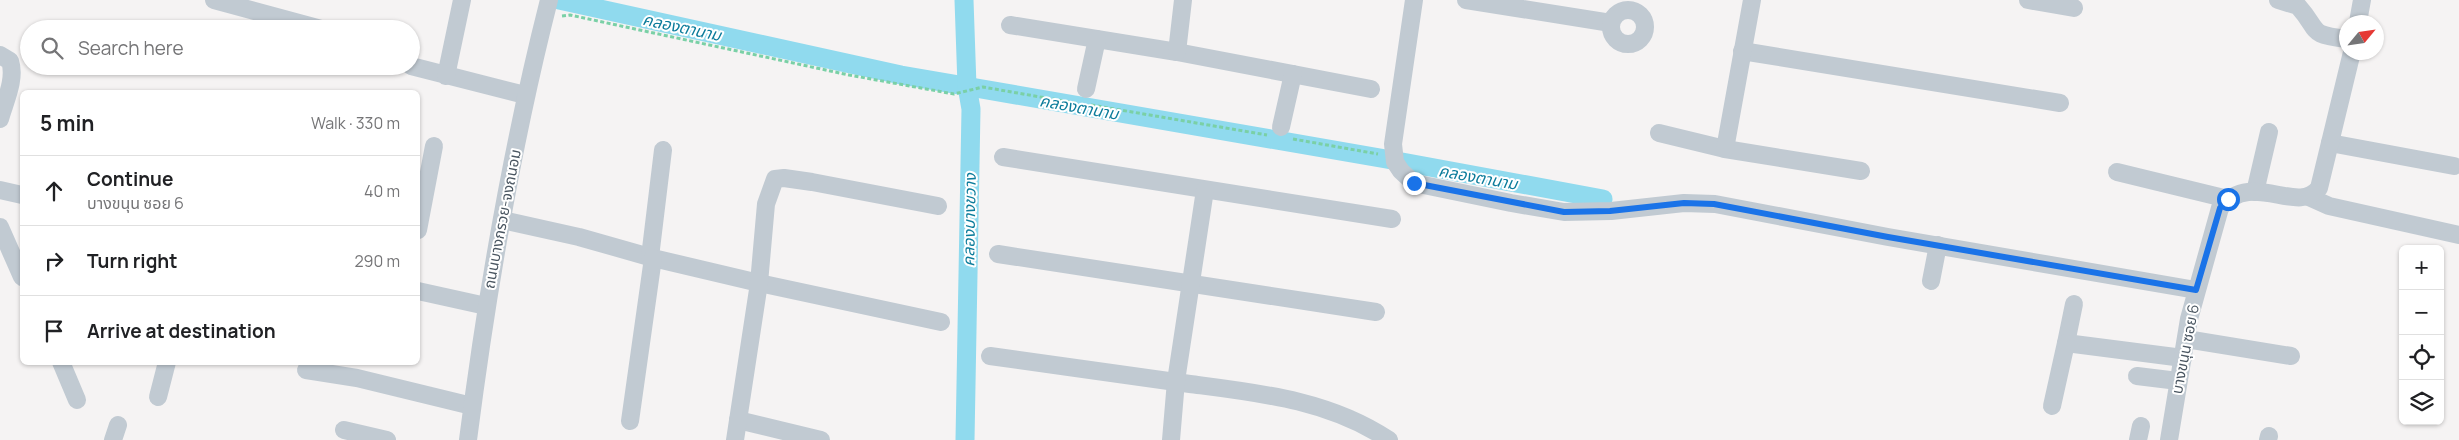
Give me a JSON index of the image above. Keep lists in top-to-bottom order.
{
  "streets": {
    "street": ["ถนนบางกรวย-จงถนอม", "บางขนุน ซอย 6"]
  },
  "water": ["คลองตานาม", "คลองบางขวาง"],
  "north": "top right",
  "page": {
    "search": "Search here",
    "heading": ["5 min", "Walk · 330 m"],
    "list": [
      ["Continue", "บางขนุน ซอย 6", "40 m"],
      ["Turn right", "290 m"],
      "Arrive at destination"
    ],
    "map_buttons": ["+", "−"]
  }
}
